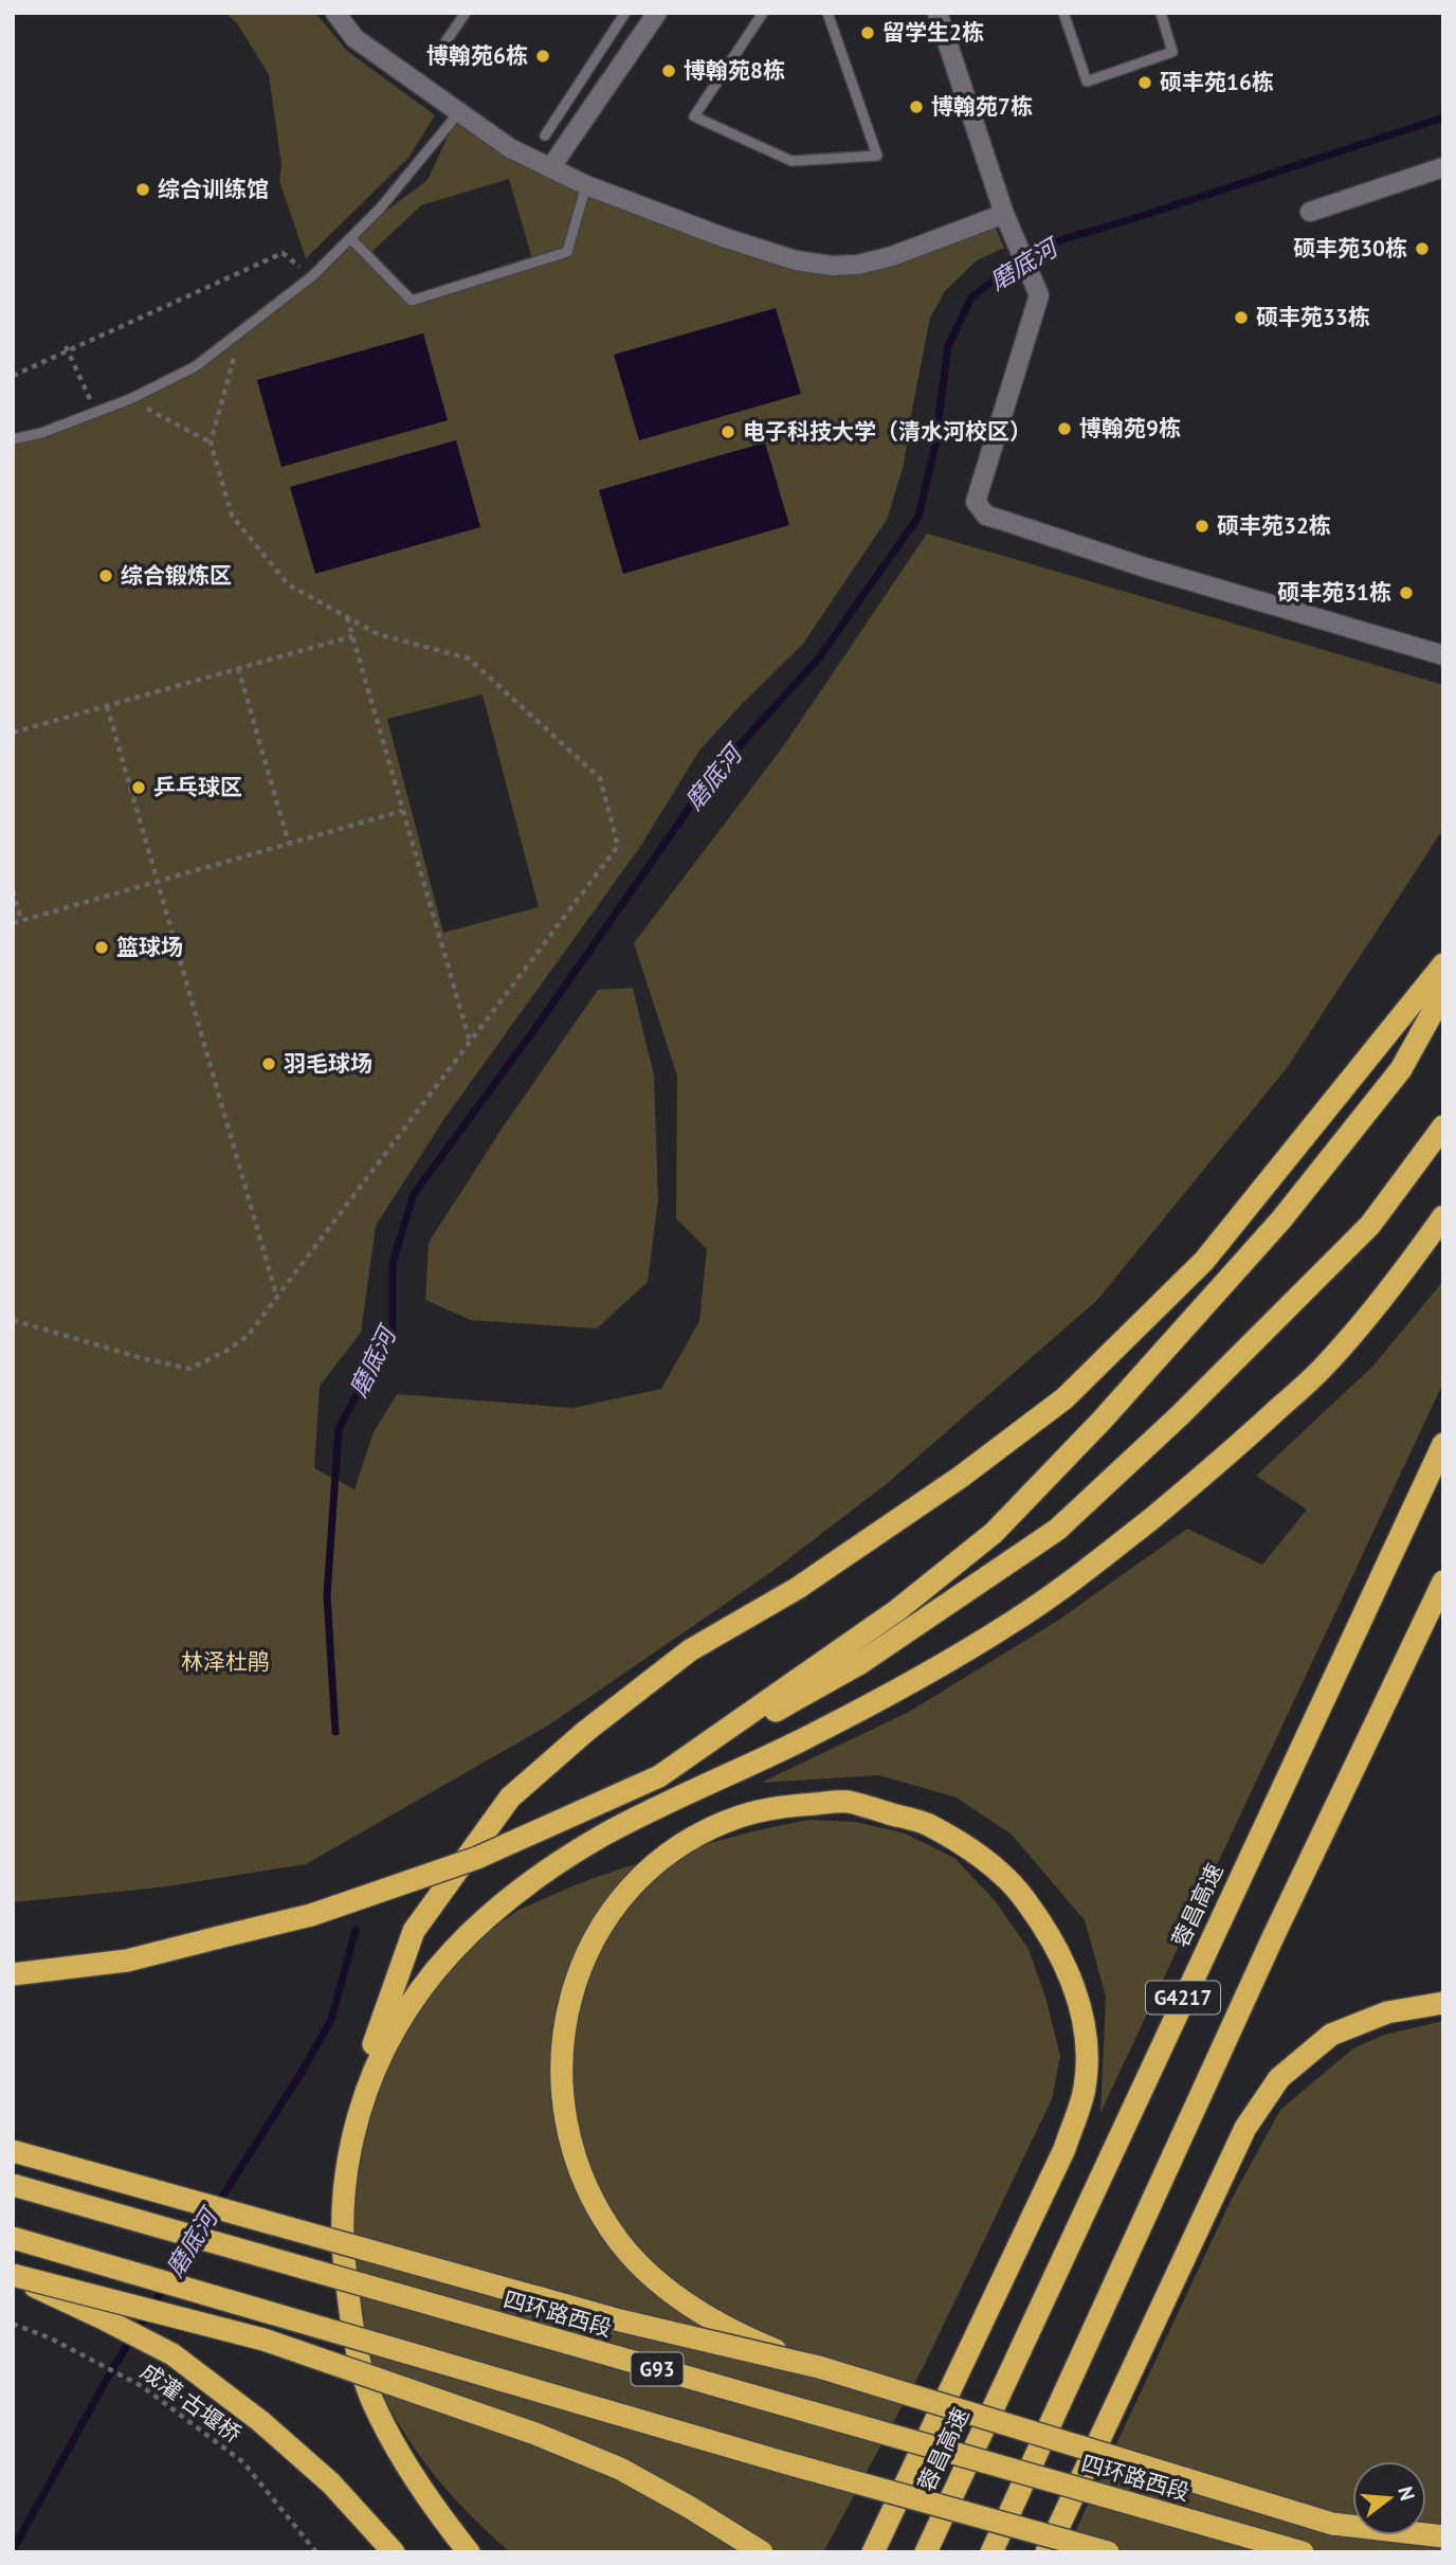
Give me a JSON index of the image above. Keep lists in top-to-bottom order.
{
  "streets": {
    "highway": [
      "蓉昌高速",
      "G4217",
      "四环路西段",
      "G93"
    ],
    "path": ["成灌·古堰桥"]
  },
  "water": ["磨底河"],
  "parks": ["林泽杜鹃"],
  "places": [
    "留学生2栋",
    "博翰苑6栋",
    "博翰苑8栋",
    "硕丰苑16栋",
    "博翰苑7栋",
    "综合训练馆",
    "硕丰苑30栋",
    "硕丰苑33栋",
    "博翰苑9栋",
    "电子科技大学（清水河校区）",
    "硕丰苑32栋",
    "综合锻炼区",
    "硕丰苑31栋",
    "乒乓球区",
    "篮球场",
    "羽毛球场"
  ],
  "north": "right"
}
